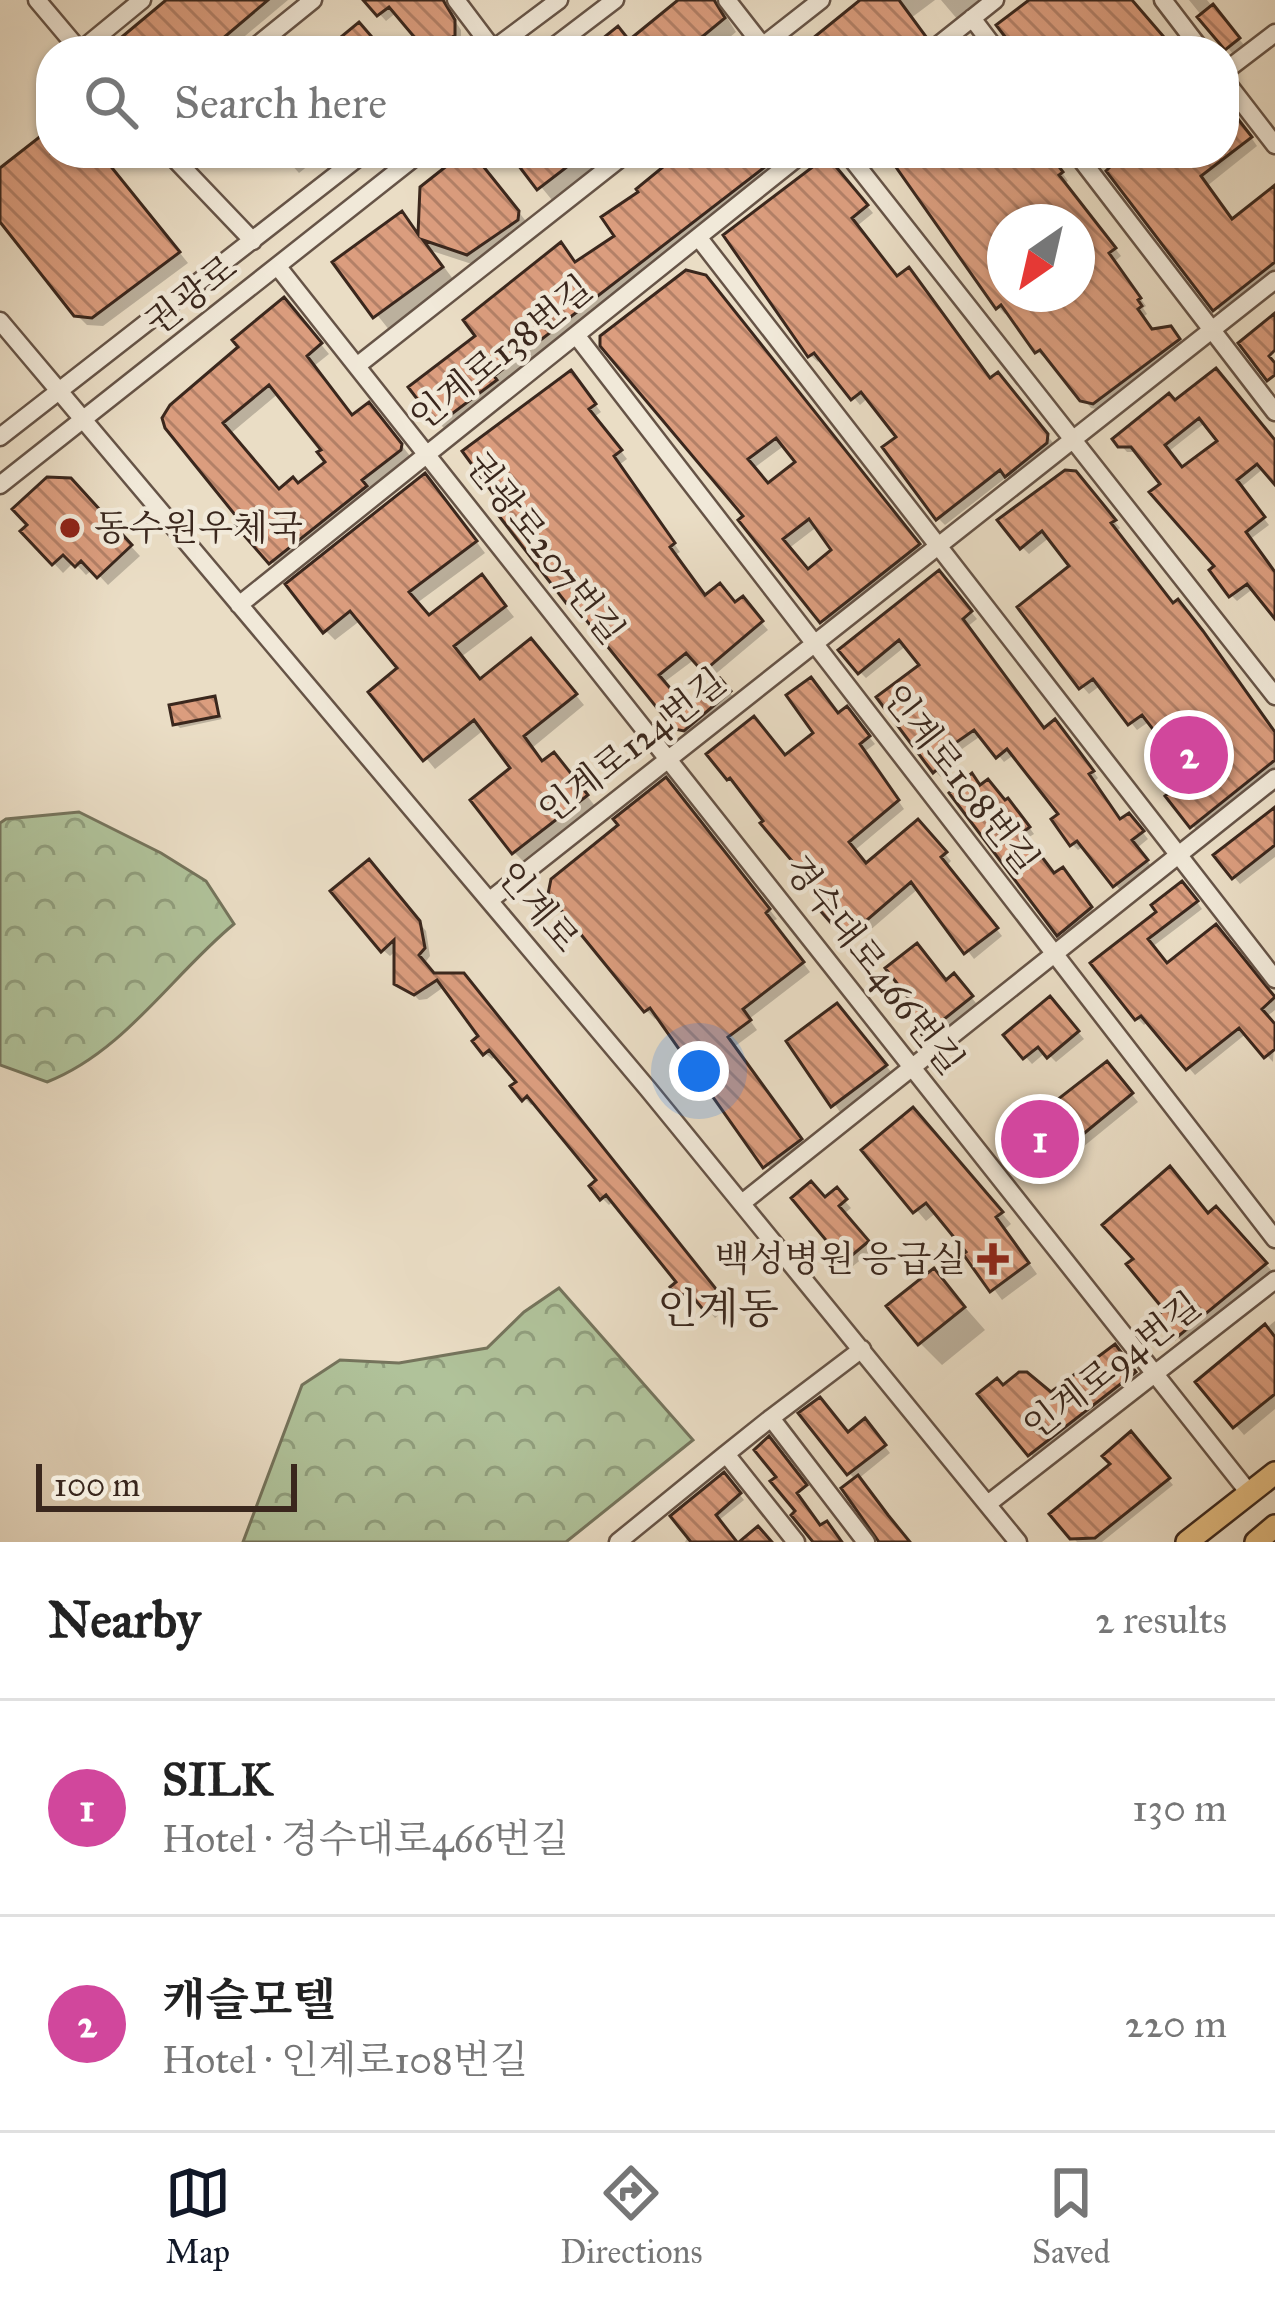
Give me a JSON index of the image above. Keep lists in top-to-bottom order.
{
  "streets": {
    "street": [
      "권광로",
      "인계로138번길",
      "권광로207번길",
      "인계로124번길",
      "인계로108번길",
      "인계로",
      "경수대로466번길",
      "인계로94번길"
    ]
  },
  "crossings": [
    ["권광로", "권광로207번길"],
    ["권광로", "인계로"],
    ["인계로138번길", "권광로207번길"],
    ["인계로138번길", "인계로"],
    ["권광로207번길", "인계로124번길"],
    ["권광로207번길", "경수대로466번길"],
    ["인계로124번길", "인계로108번길"],
    ["인계로124번길", "인계로"],
    ["인계로124번길", "경수대로466번길"],
    ["인계로", "인계로94번길"],
    ["경수대로466번길", "인계로94번길"]
  ],
  "districts": ["인계동"],
  "places": {
    "other": ["동수원우체국"],
    "health": ["백성병원 응급실"]
  },
  "scale_bar": "100 m",
  "north": "bottom left",
  "page": {
    "search": "Search here",
    "pins": ["2", "1"],
    "scale": "100 m",
    "heading": ["Nearby", "2 results"],
    "list": [
      {
        "mark": "1",
        "name": "SILK",
        "note": "Hotel · 경수대로466번길",
        "value": "130 m"
      },
      {
        "mark": "2",
        "name": "캐슬모텔",
        "note": "Hotel · 인계로108번길",
        "value": "220 m"
      }
    ],
    "nav": ["Map", "Directions", "Saved"]
  }
}
